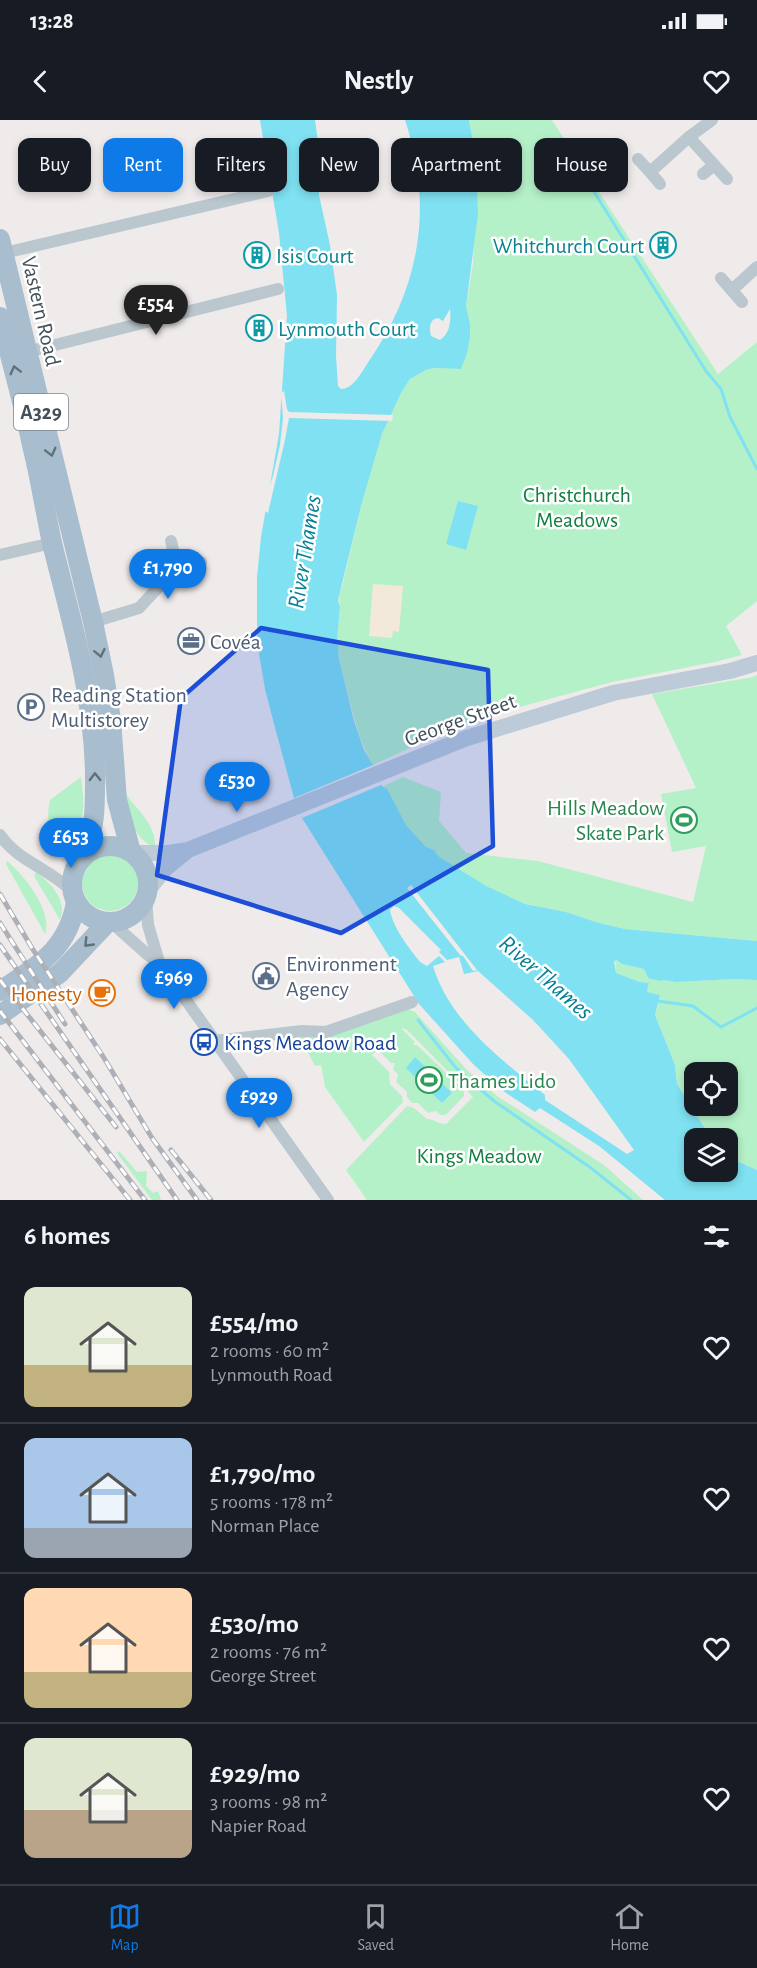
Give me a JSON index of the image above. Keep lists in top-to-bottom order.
{
  "streets": {
    "main road": ["Vastern Road", "A329", "George Street"]
  },
  "crossings": [
    ["Vastern Road", "George Street"]
  ],
  "water": ["River Thames"],
  "parks": ["Christchurch Meadows", "Kings Meadow"],
  "places": {
    "building": ["Whitchurch Court", "Isis Court", "Lynmouth Court"],
    "office": ["Covéa"],
    "parking": ["Reading Station Multistorey"],
    "sports": ["Hills Meadow Skate Park", "Thames Lido"],
    "public building": ["Environment Agency"],
    "cafe": ["Honesty"],
    "bus stop": ["Kings Meadow Road"]
  },
  "page": {
    "status": "13:28",
    "header": "Nestly",
    "chip": [
      "Buy",
      "Rent",
      "Filters",
      "New",
      "Apartment",
      "House"
    ],
    "price": [
      "£554",
      "£1,790",
      "£530",
      "£653",
      "£969",
      "£929"
    ],
    "heading": "6 homes",
    "list": [
      {
        "name": "£554/mo",
        "note": "2 rooms · 60 m² · Lynmouth Road"
      },
      {
        "name": "£1,790/mo",
        "note": "5 rooms · 178 m² · Norman Place"
      },
      {
        "name": "£530/mo",
        "note": "2 rooms · 76 m² · George Street"
      },
      {
        "name": "£929/mo",
        "note": "3 rooms · 98 m² · Napier Road"
      }
    ],
    "tabs": ["Map", "Saved", "Home"]
  }
}
